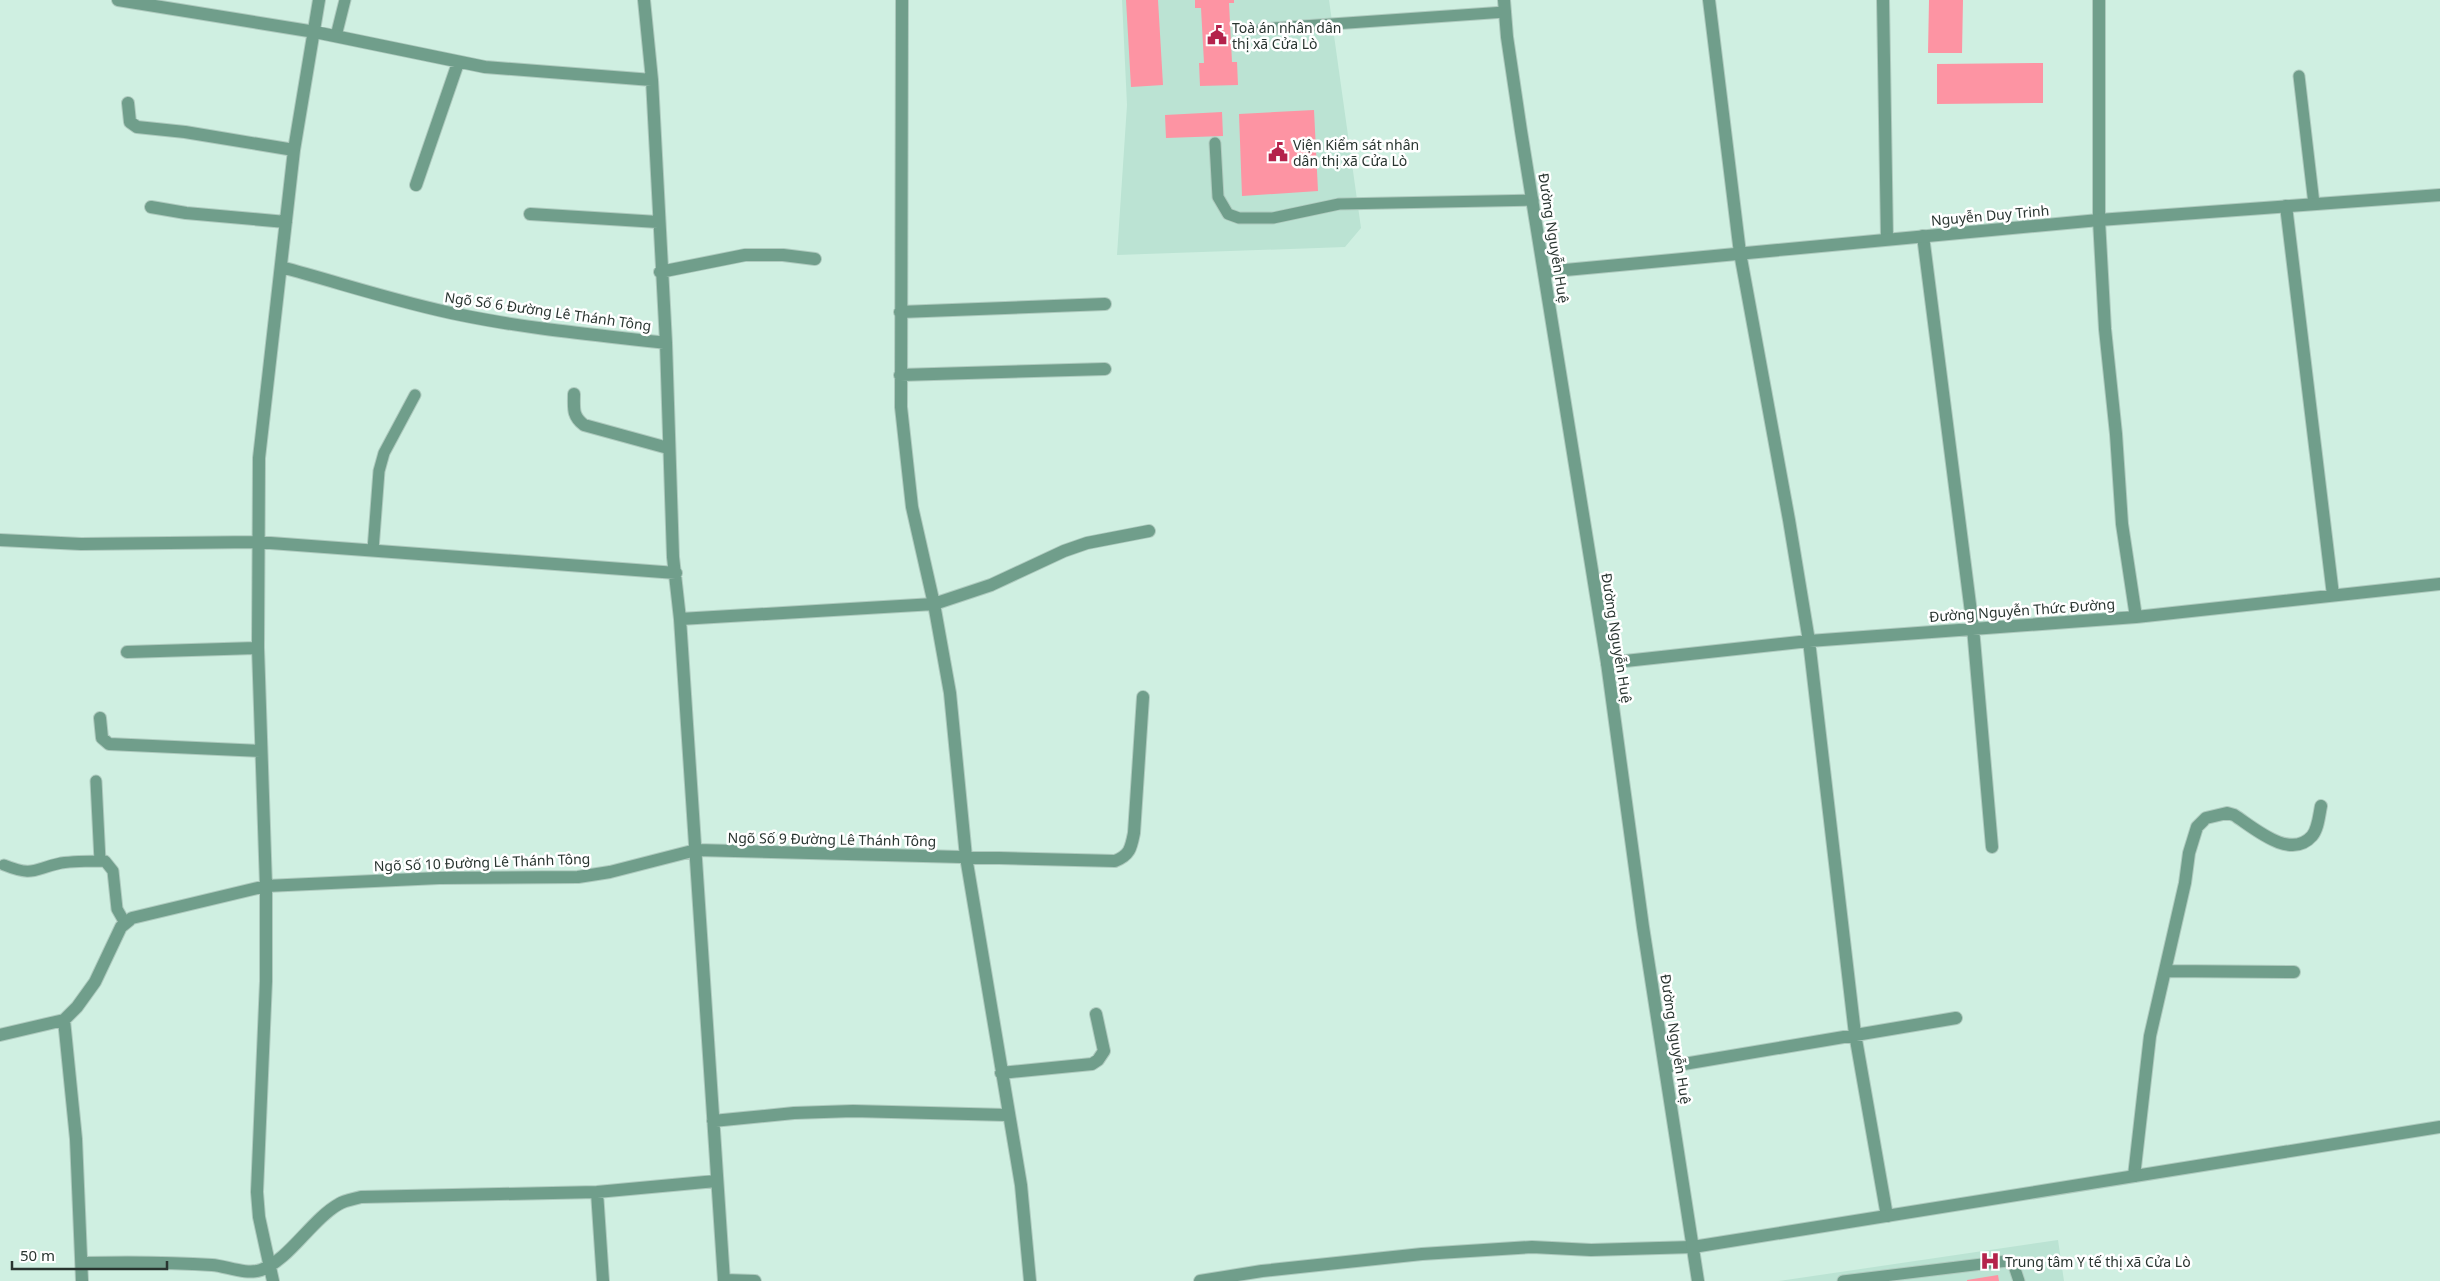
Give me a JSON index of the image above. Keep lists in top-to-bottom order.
{
  "streets": {
    "street": [
      "Nguyễn Duy Trinh",
      "Đường Nguyễn Huệ",
      "Ngõ Số 6 Đường Lê Thánh Tông",
      "Đường Nguyễn Thức Đường",
      "Ngõ Số 9 Đường Lê Thánh Tông",
      "Ngõ Số 10 Đường Lê Thánh Tông"
    ]
  },
  "crossings": [
    ["Nguyễn Duy Trinh", "Đường Nguyễn Huệ"],
    ["Đường Nguyễn Huệ", "Đường Nguyễn Thức Đường"],
    ["Ngõ Số 9 Đường Lê Thánh Tông", "Ngõ Số 10 Đường Lê Thánh Tông"]
  ],
  "places": {
    "public building": ["Toà án nhân dân thị xã Cửa Lò", "Viện Kiểm sát nhân dân thị xã Cửa Lò"],
    "hospital": ["Trung tâm Y tế thị xã Cửa Lò"]
  },
  "scale_bar": "50 m"
}
